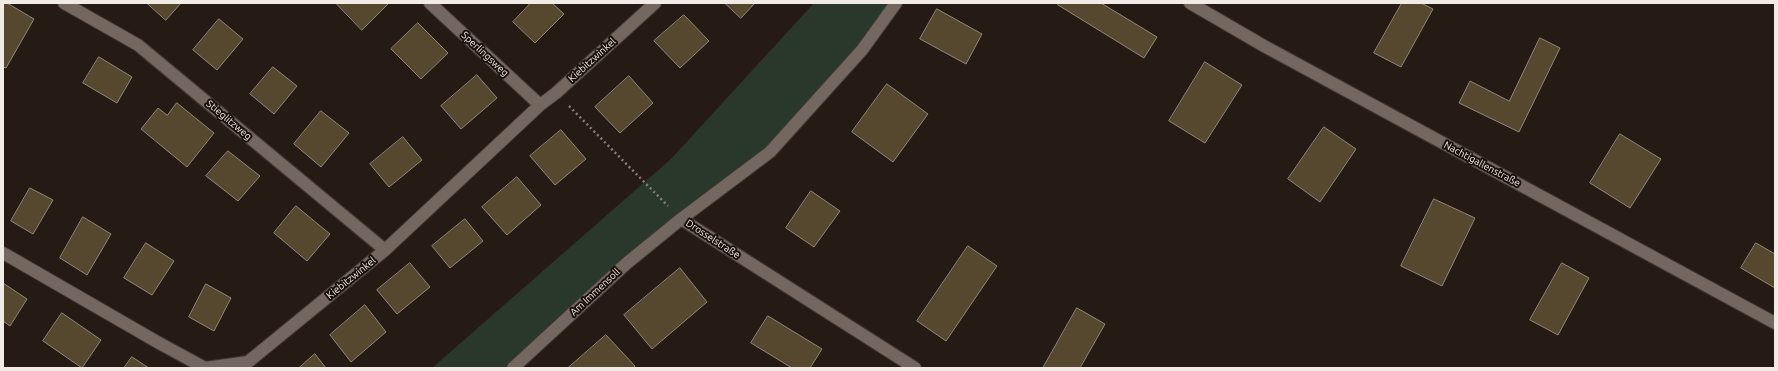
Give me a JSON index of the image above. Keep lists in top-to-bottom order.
{
  "streets": {
    "street": [
      "Sperlingsweg",
      "Kiebitzwinkel",
      "Stieglitzweg",
      "Nachtigallenstraße",
      "Drosselstraße",
      "Am Immensoll"
    ]
  },
  "crossings": [
    ["Sperlingsweg", "Kiebitzwinkel"],
    ["Kiebitzwinkel", "Stieglitzweg"],
    ["Drosselstraße", "Am Immensoll"]
  ]
}
